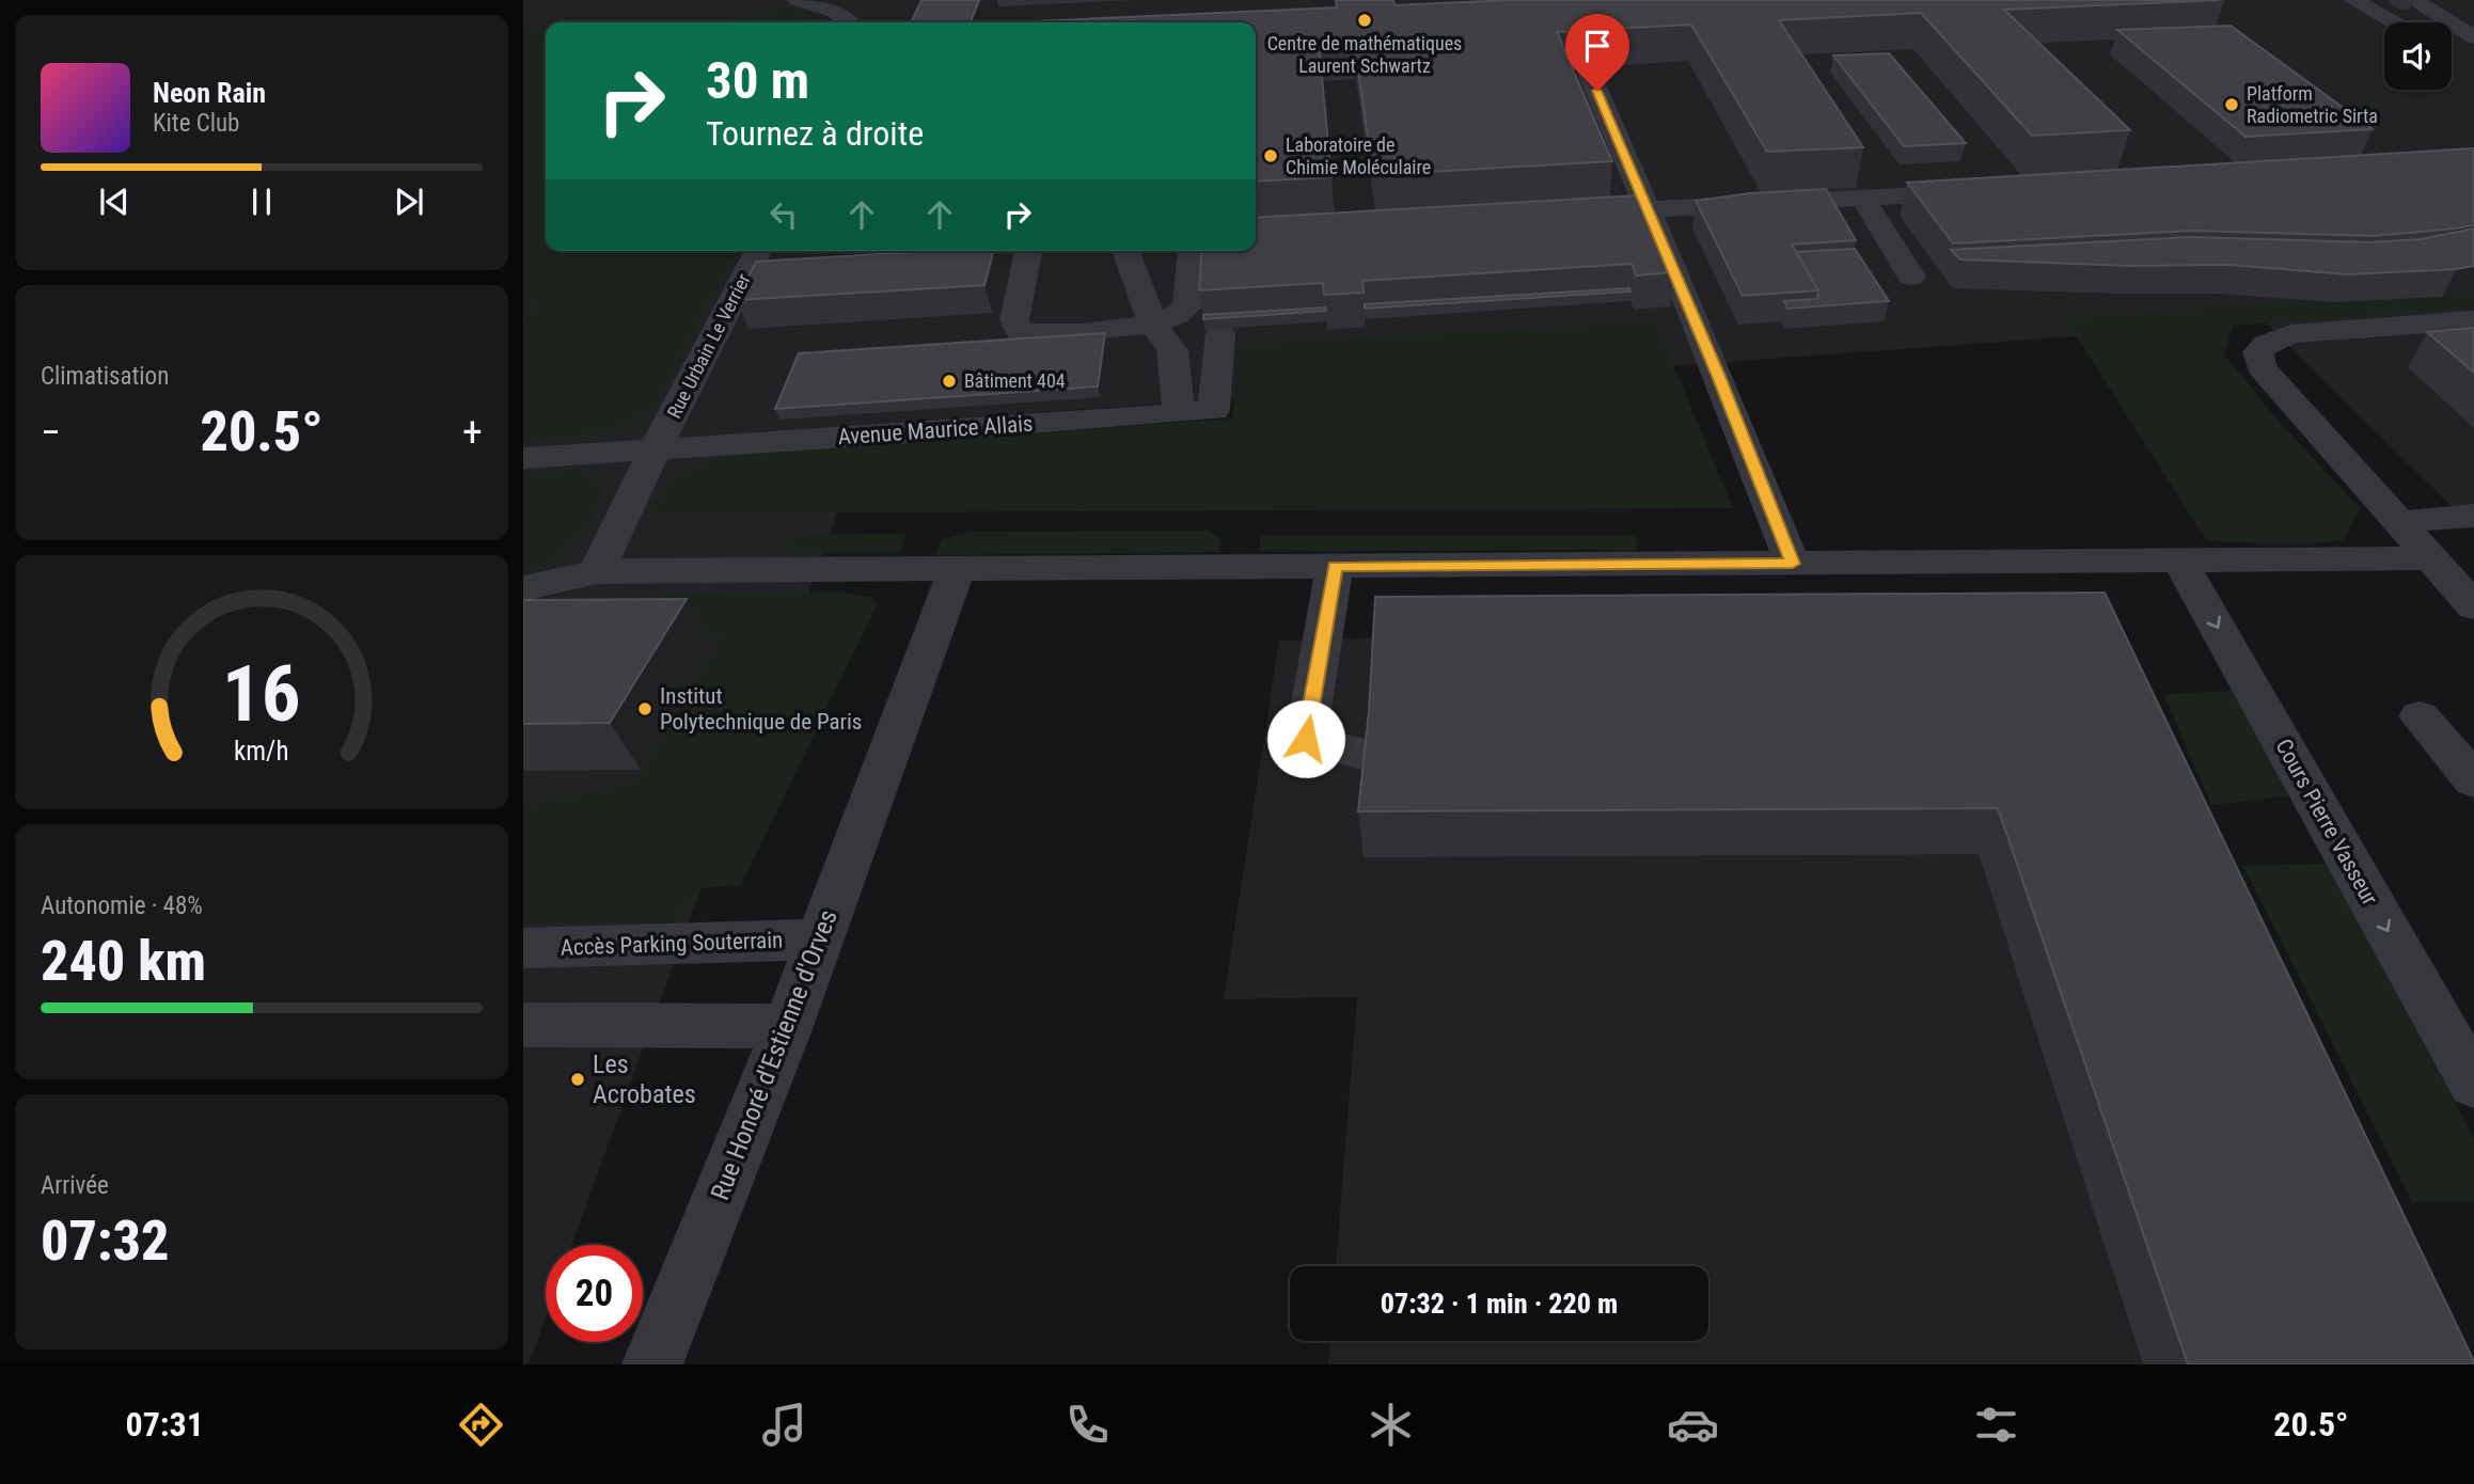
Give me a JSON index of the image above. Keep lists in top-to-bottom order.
{
  "streets": {
    "street": [
      "Rue Urbain Le Verrier",
      "Avenue Maurice Allais",
      "Cours Pierre Vasseur",
      "Accès Parking Souterrain",
      "Rue Honoré d'Estienne d'Orves"
    ]
  },
  "crossings": [
    ["Rue Urbain Le Verrier", "Avenue Maurice Allais"],
    ["Accès Parking Souterrain", "Rue Honoré d'Estienne d'Orves"]
  ],
  "places": [
    "Centre de mathématiques Laurent Schwartz",
    "Platform Radiometric Sirta",
    "Laboratoire de Chimie Moléculaire",
    "Bâtiment 404",
    "Institut Polytechnique de Paris",
    "Les Acrobates"
  ],
  "page": {
    "turn": ["30 m", "Tournez à droite"],
    "song": ["Neon Rain", "Kite Club"],
    "tile": [
      "Climatisation",
      ["Autonomie · 48%", "240 km"],
      ["Arrivée", "07:32"]
    ],
    "heat": ["−", "20.5°", "+"],
    "limit": "20",
    "trip": "07:32 · 1 min · 220 m",
    "tabs": ["07:31", "20.5°"],
    "gauge": ["16", "km/h"]
  }
}
